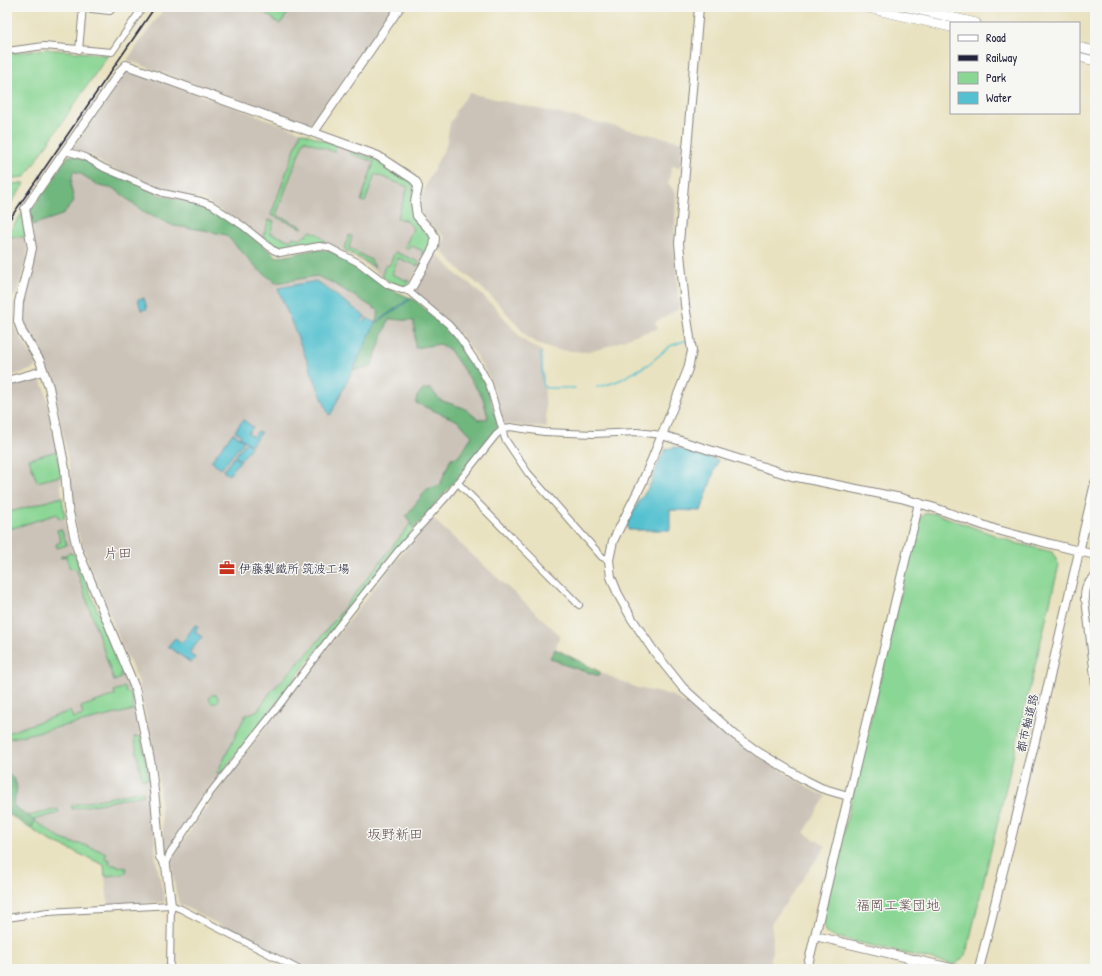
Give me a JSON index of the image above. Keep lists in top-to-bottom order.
{
  "streets": {
    "street": ["都市軸道路"]
  },
  "districts": ["片田", "坂野新田", "福岡工業団地"],
  "places": {
    "office": ["伊藤製鐵所 筑波工場"]
  },
  "legend": [
    "Road",
    "Railway",
    "Park",
    "Water"
  ]
}
